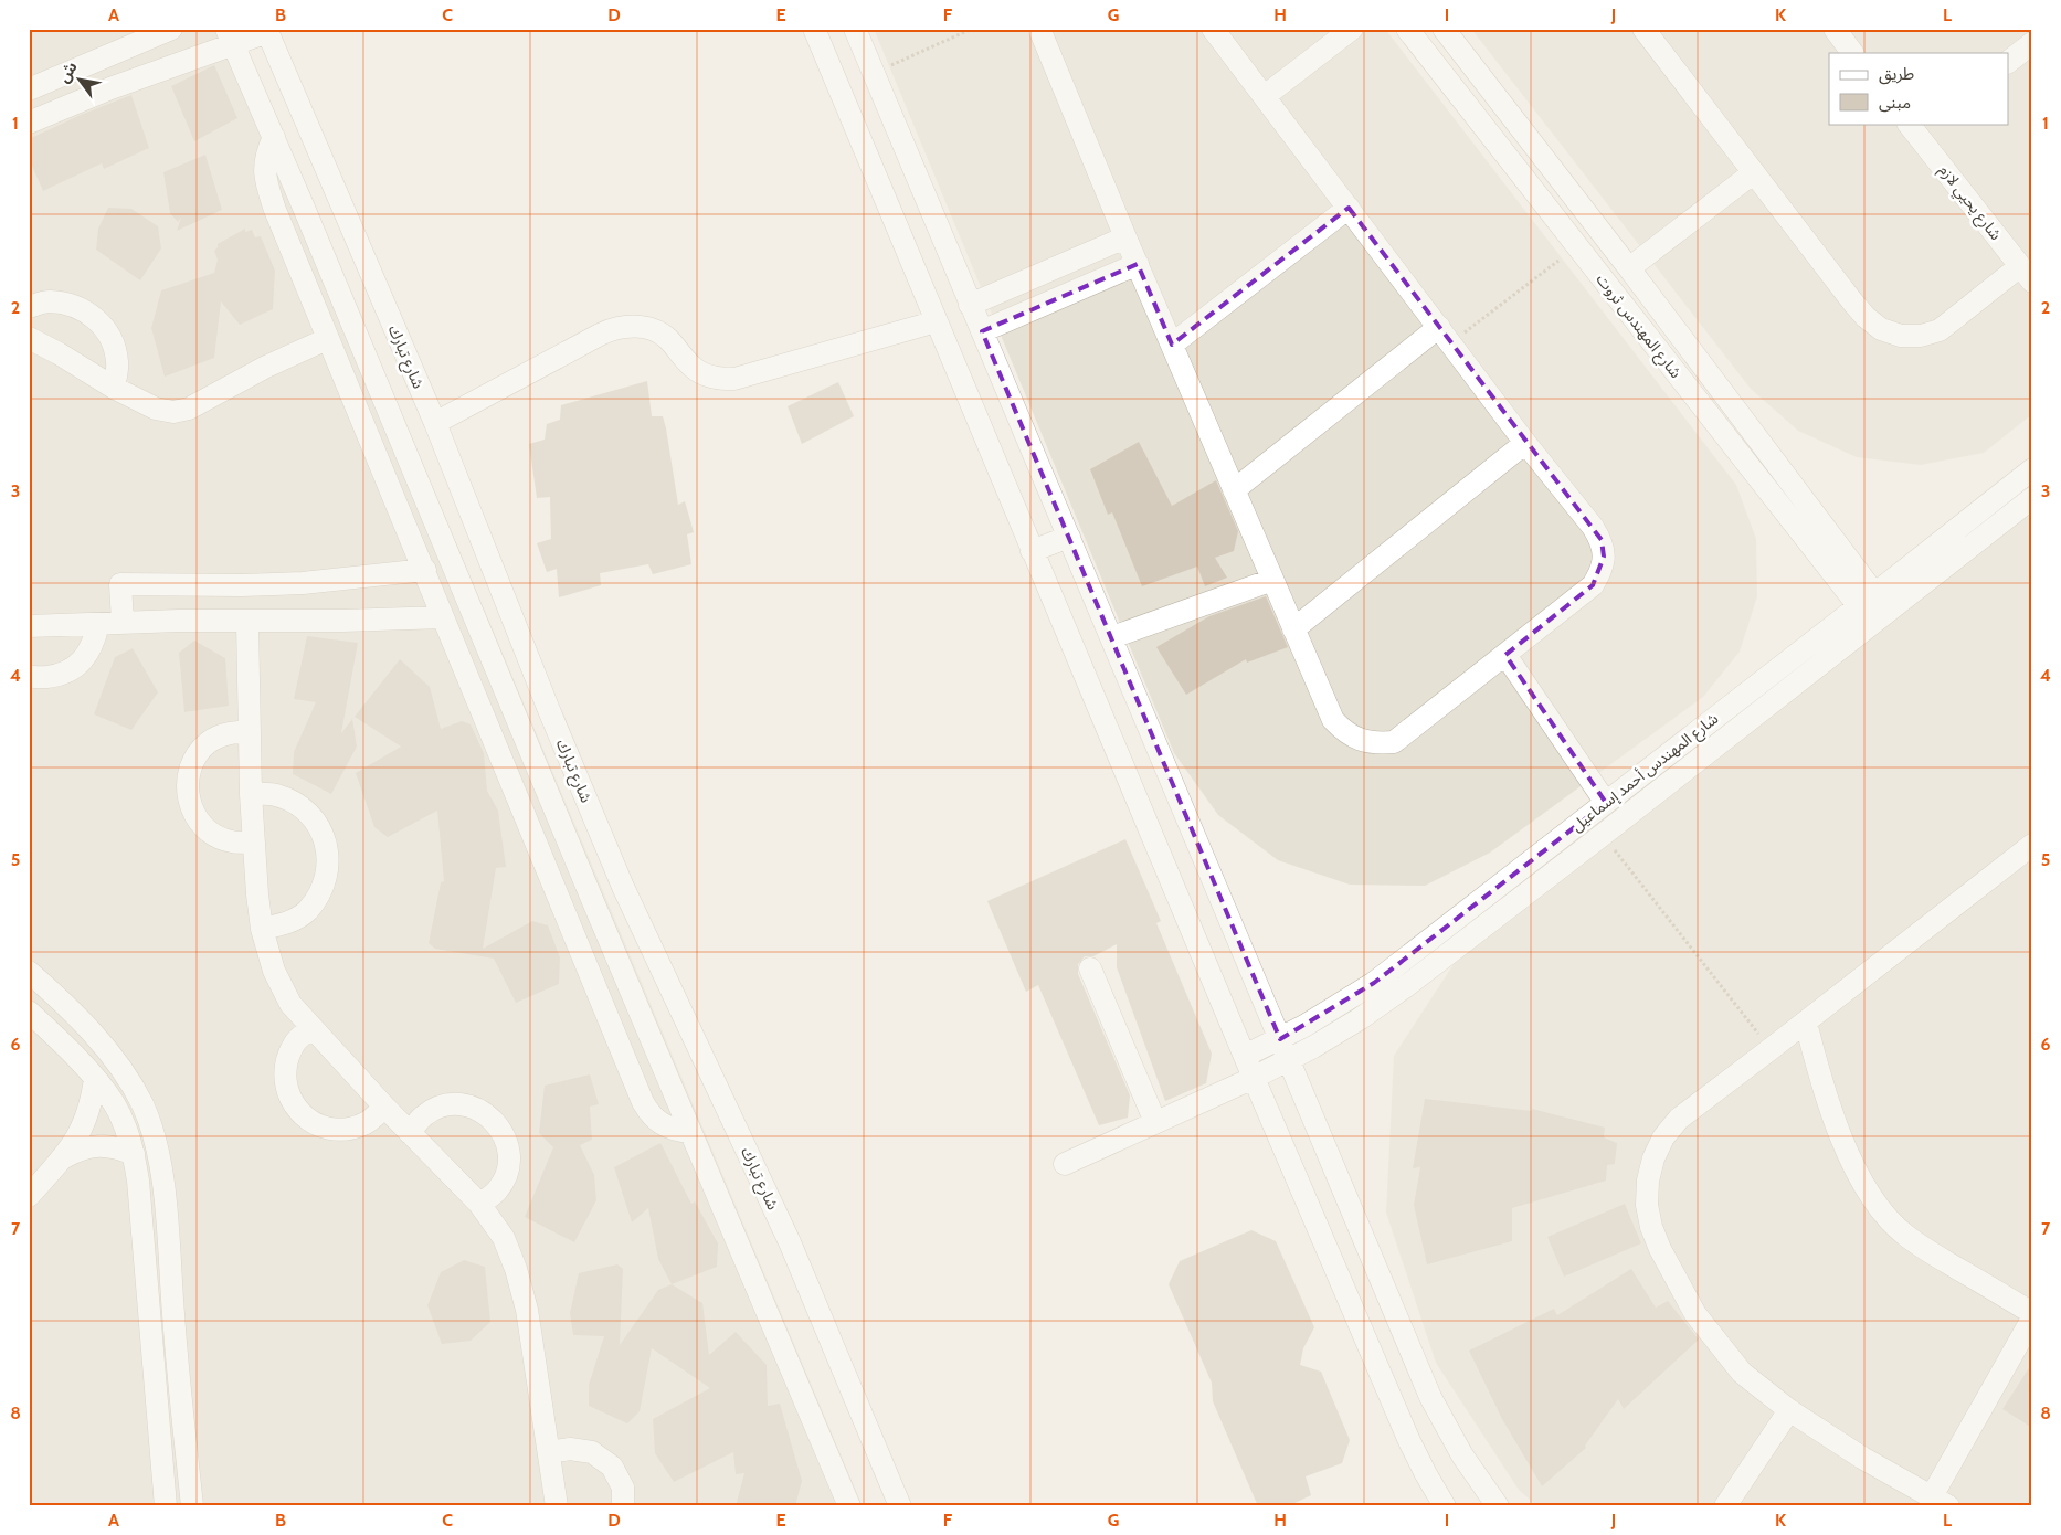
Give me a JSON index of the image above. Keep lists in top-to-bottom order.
{
  "streets": {
    "street": [
      "شارع يحيي لازم",
      "شارع المهندس ثروت",
      "شارع تبارك",
      "شارع المهندس أحمد إسماعيل"
    ]
  },
  "crossings": [
    ["شارع المهندس ثروت", "شارع المهندس أحمد إسماعيل"]
  ],
  "legend": ["طريق", "مبنى"],
  "north": "top left",
  "grid": {
    "columns": [
      "A",
      "B",
      "C",
      "D",
      "E",
      "F",
      "G",
      "H",
      "I",
      "J",
      "K",
      "L"
    ],
    "rows": [
      "1",
      "2",
      "3",
      "4",
      "5",
      "6",
      "7",
      "8"
    ]
  }
}
